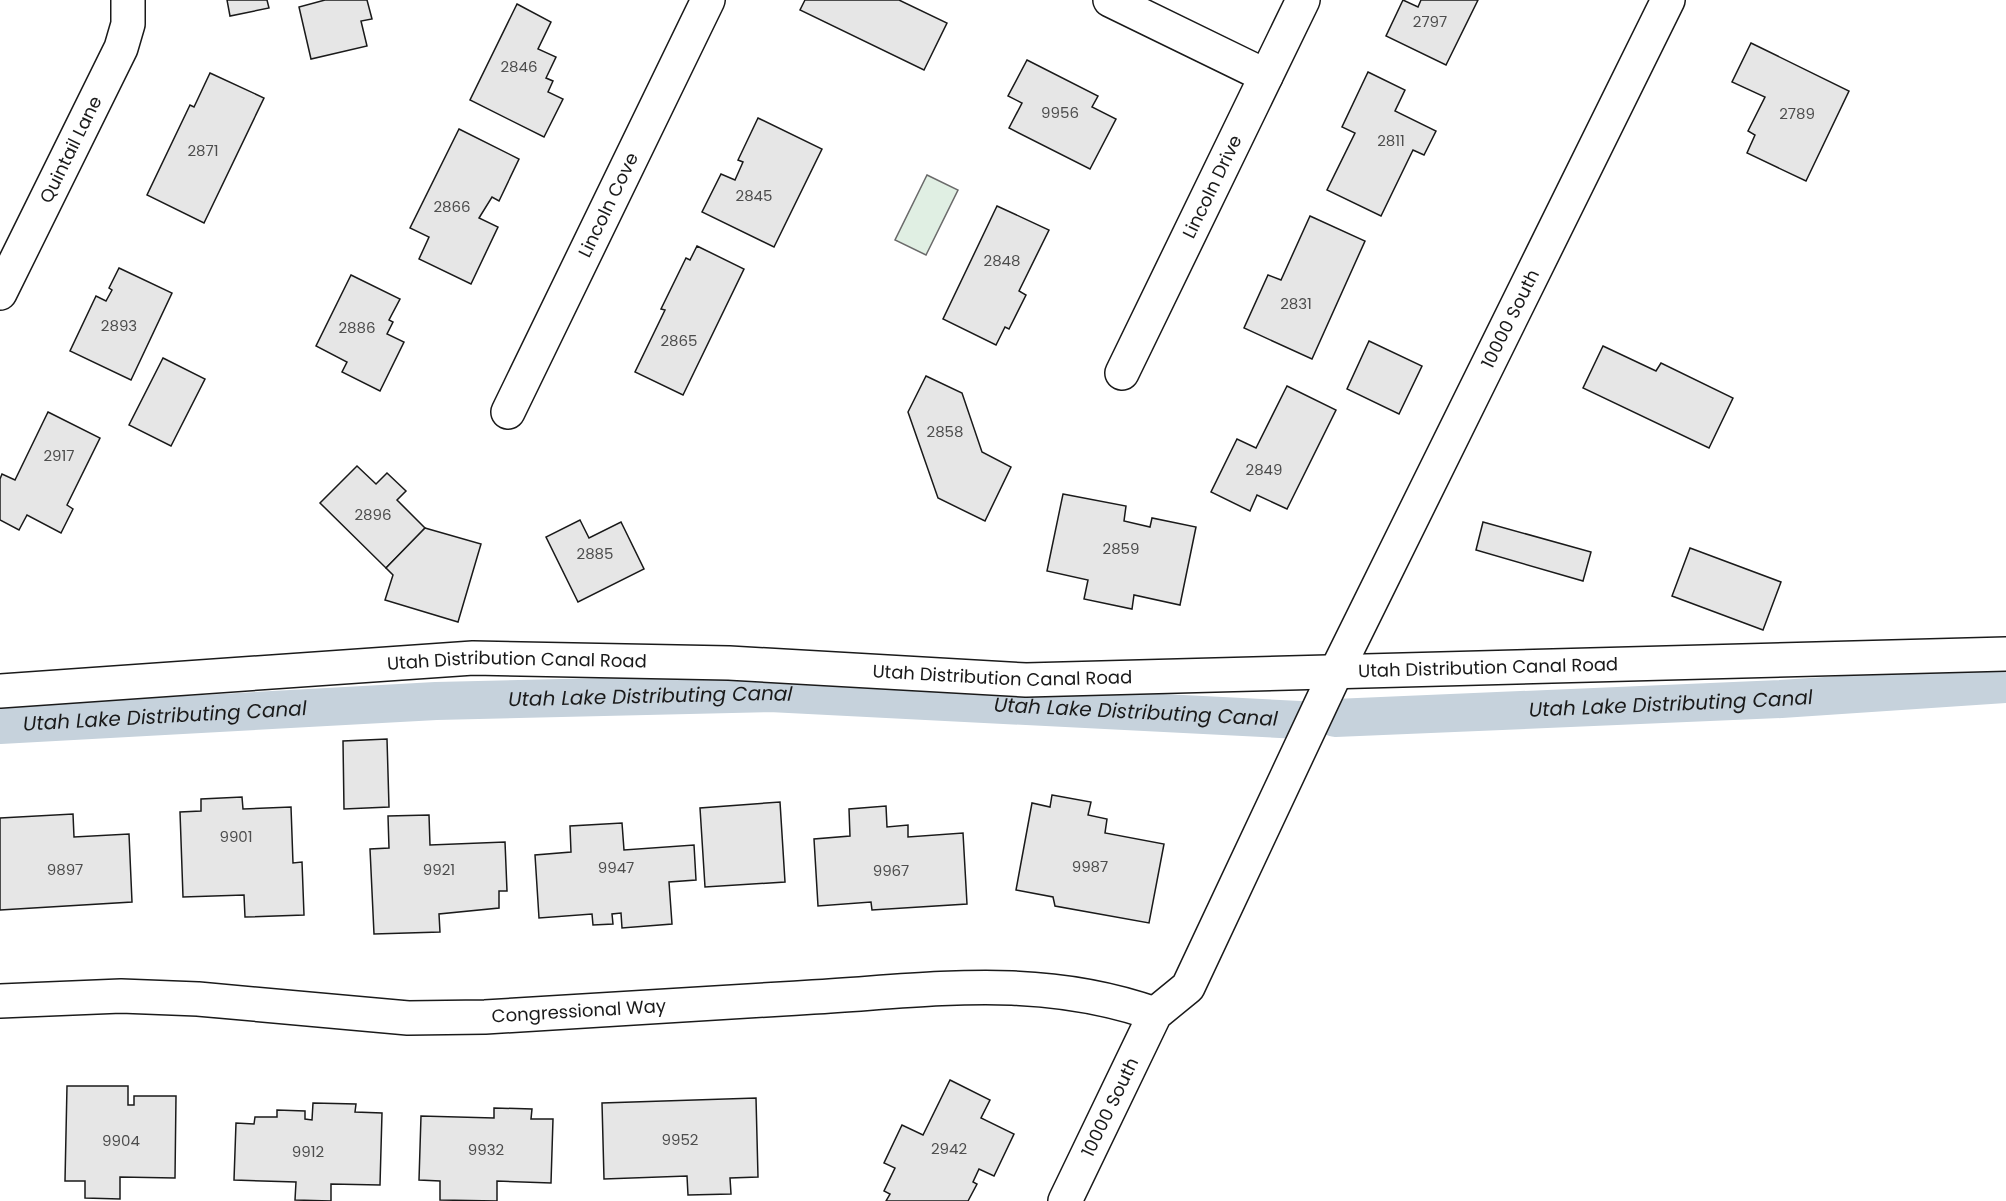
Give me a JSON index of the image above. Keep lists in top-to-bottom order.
{
  "streets": {
    "street": [
      "Quintail Lane",
      "Lincoln Drive",
      "Lincoln Cove",
      "10000 South",
      "Utah Distribution Canal Road",
      "Congressional Way"
    ]
  },
  "crossings": [
    ["10000 South", "Utah Distribution Canal Road"],
    ["10000 South", "Congressional Way"]
  ],
  "water": ["Utah Lake Distributing Canal"],
  "house_numbers": [
    "2797",
    "2846",
    "9956",
    "2789",
    "2811",
    "2871",
    "2845",
    "2866",
    "2848",
    "2831",
    "2893",
    "2886",
    "2865",
    "2858",
    "2917",
    "2849",
    "2896",
    "2859",
    "2885",
    "9901",
    "9987",
    "9947",
    "9897",
    "9921",
    "9967",
    "9952",
    "9904",
    "2942",
    "9932",
    "9912"
  ]
}
